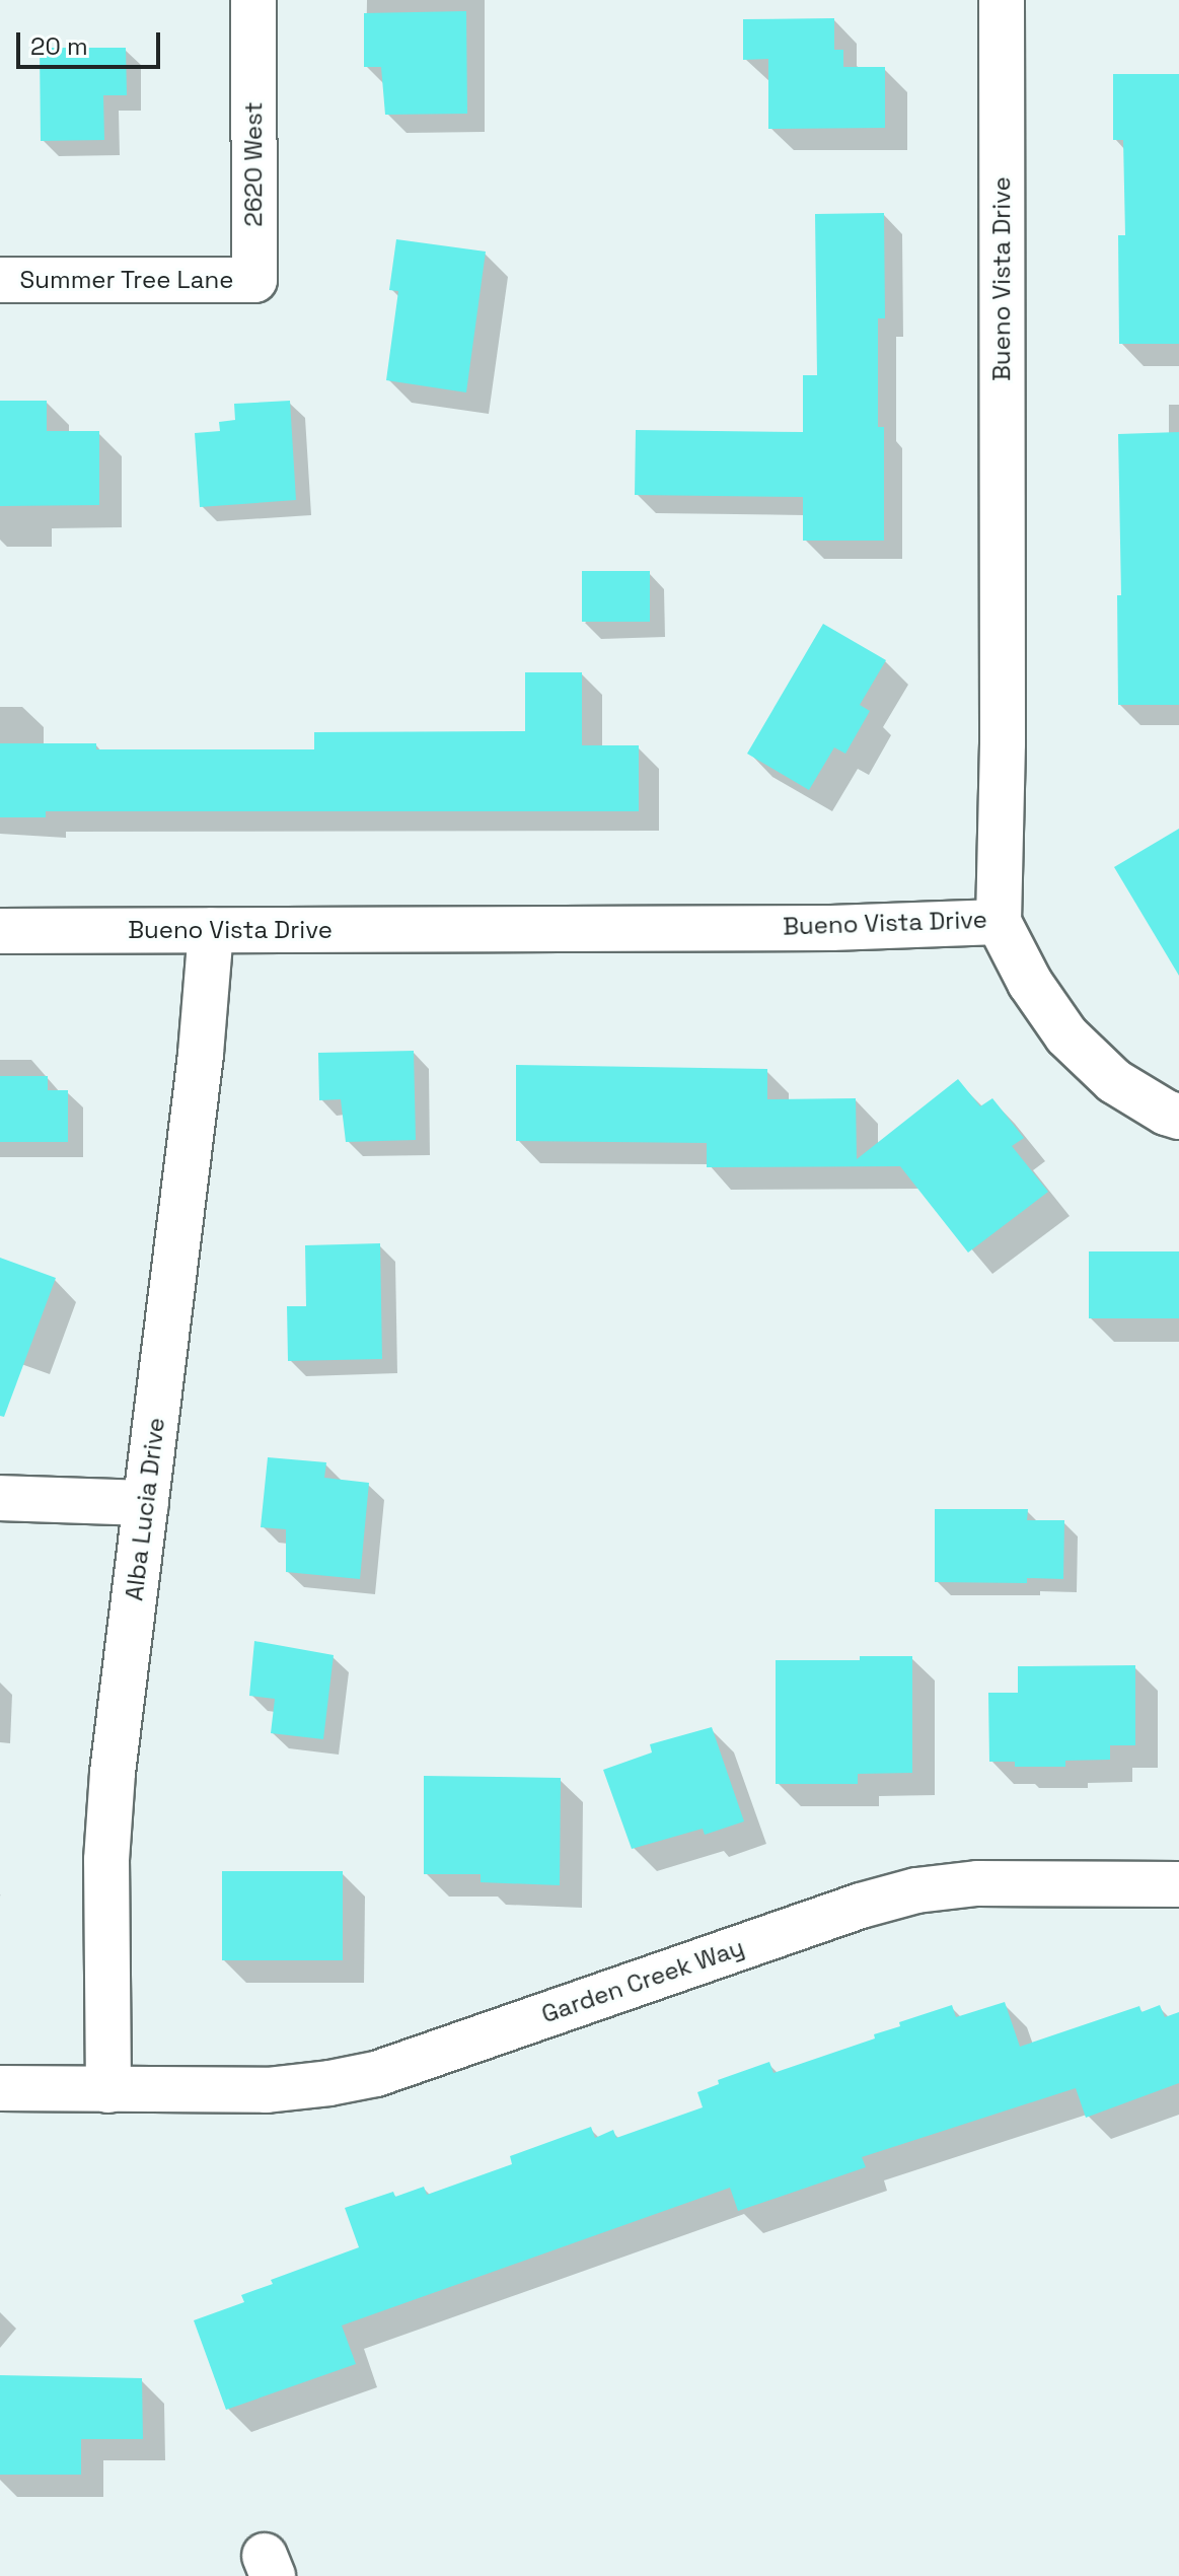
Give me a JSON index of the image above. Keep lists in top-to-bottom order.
{
  "streets": {
    "street": [
      "2620 West",
      "Bueno Vista Drive",
      "Summer Tree Lane",
      "Alba Lucia Drive",
      "Garden Creek Way"
    ]
  },
  "crossings": [
    ["2620 West", "Summer Tree Lane"],
    ["Bueno Vista Drive", "Alba Lucia Drive"],
    ["Alba Lucia Drive", "Garden Creek Way"]
  ],
  "scale_bar": "20 m"
}
